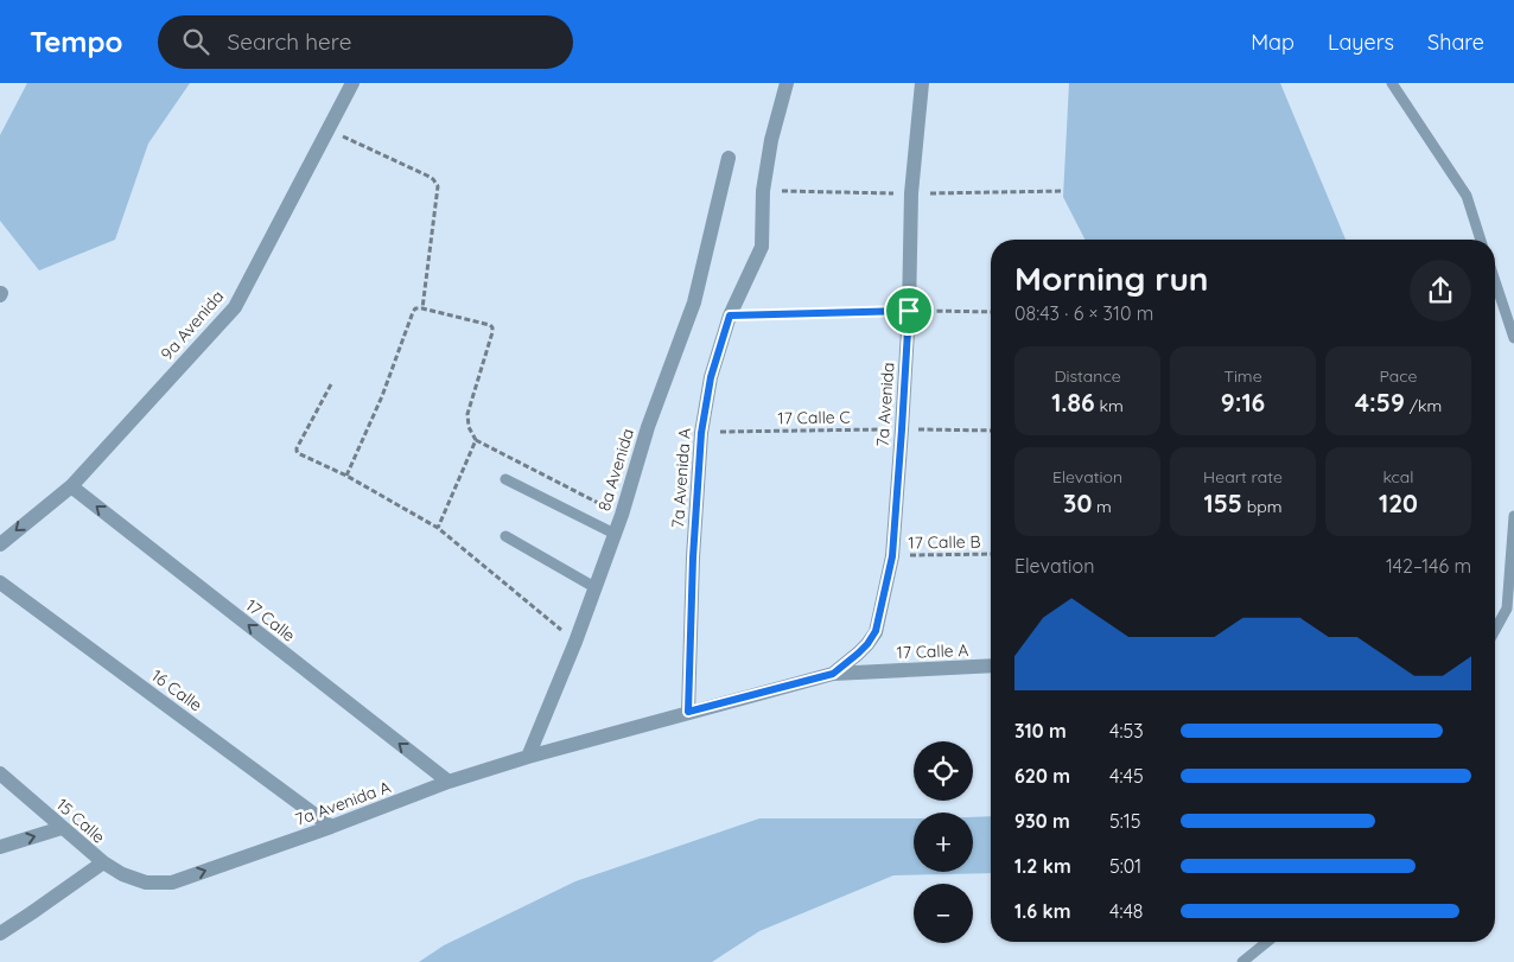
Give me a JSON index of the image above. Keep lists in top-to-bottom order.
{
  "streets": {
    "street": [
      "9a Avenida",
      "7a Avenida",
      "8a Avenida",
      "7a Avenida A",
      "17 Calle",
      "17 Calle A",
      "16 Calle",
      "15 Calle"
    ],
    "path": ["17 Calle C", "17 Calle B"]
  },
  "crossings": [
    ["9a Avenida", "17 Calle"],
    ["7a Avenida", "17 Calle C"],
    ["7a Avenida", "7a Avenida A"],
    ["7a Avenida", "17 Calle B"],
    ["7a Avenida", "17 Calle A"],
    ["17 Calle C", "7a Avenida A"],
    ["8a Avenida", "7a Avenida A"],
    ["7a Avenida A", "17 Calle"],
    ["7a Avenida A", "17 Calle A"],
    ["7a Avenida A", "16 Calle"],
    ["7a Avenida A", "15 Calle"]
  ],
  "one_way": ["17 Calle"],
  "page": {
    "header": "Tempo",
    "search": "Search here",
    "nav": ["Map", "Layers", "Share"],
    "heading": ["Morning run", "08:43 · 6 × 310 m"],
    "stats": [
      ["Distance", "1.86 km"],
      ["Time", "9:16"],
      ["Pace", "4:59 /km"],
      ["Elevation", "30 m"],
      ["Heart rate", "155 bpm"],
      ["kcal", "120"]
    ],
    "chart": ["Elevation", "142–146 m"],
    "list": [
      {
        "name": "310 m",
        "note": "4:53"
      },
      {
        "name": "620 m",
        "note": "4:45"
      },
      {
        "name": "930 m",
        "note": "5:15"
      },
      {
        "name": "1.2 km",
        "note": "5:01"
      },
      {
        "name": "1.6 km",
        "note": "4:48"
      }
    ],
    "map_buttons": ["+", "−"]
  }
}
